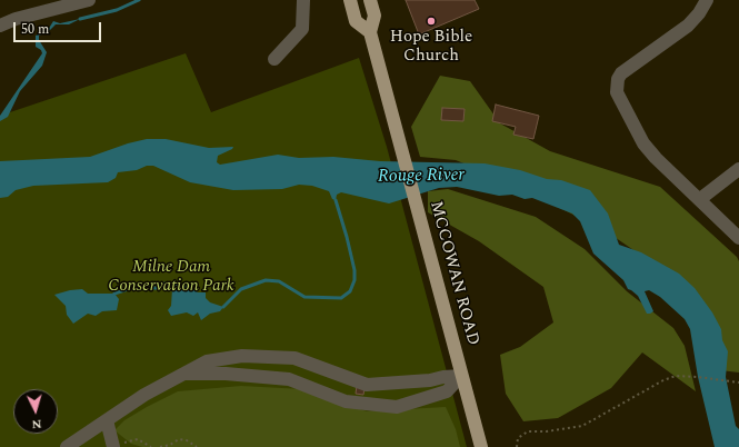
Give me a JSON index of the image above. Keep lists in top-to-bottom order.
{
  "streets": {
    "main road": ["MCCOWAN ROAD"]
  },
  "water": ["Rouge River"],
  "parks": ["Milne Dam Conservation Park"],
  "places": ["Hope Bible Church"],
  "scale_bar": "50 m",
  "north": "bottom"
}
